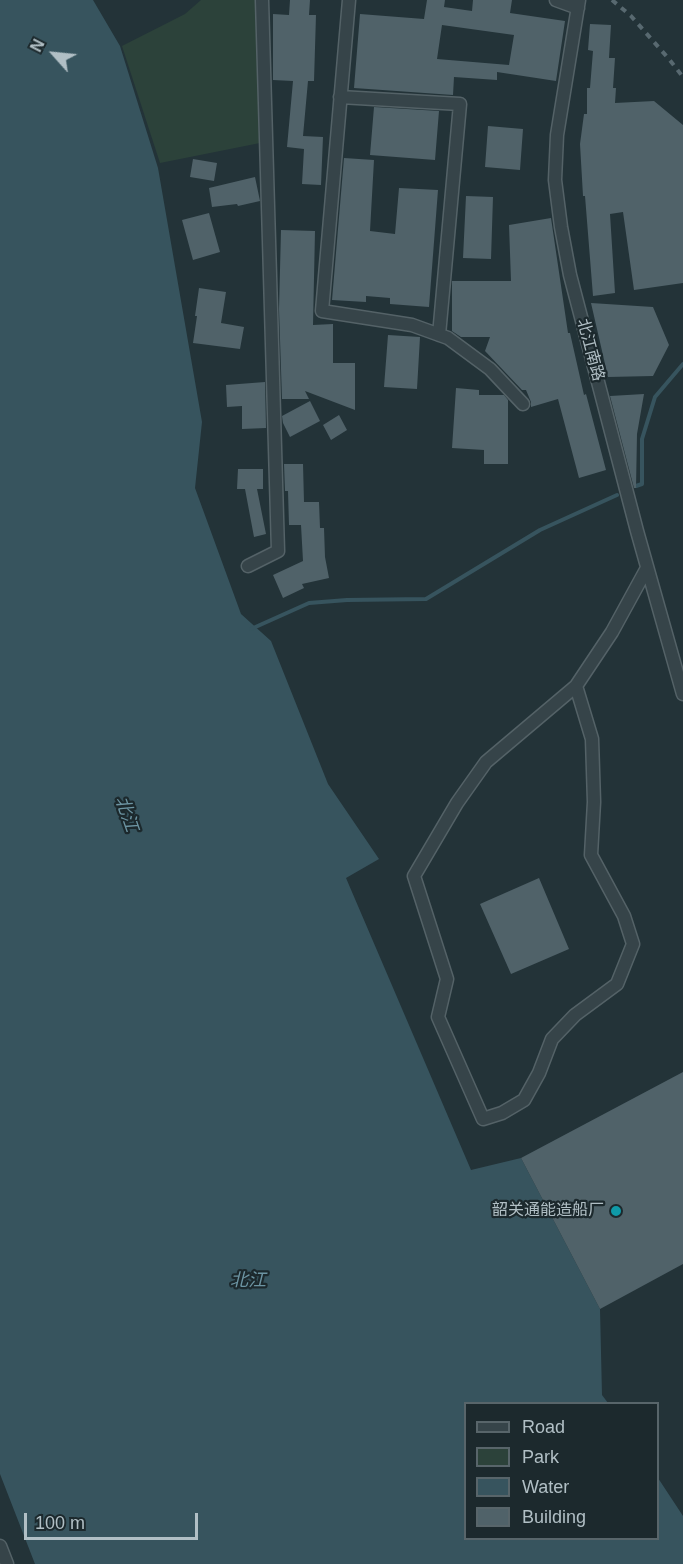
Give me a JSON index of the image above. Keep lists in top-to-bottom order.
{
  "streets": {
    "street": ["北江南路"]
  },
  "water": ["北江"],
  "places": ["韶关通能造船厂"],
  "legend": [
    "Road",
    "Park",
    "Water",
    "Building"
  ],
  "scale_bar": "100 m",
  "north": "top left"
}
